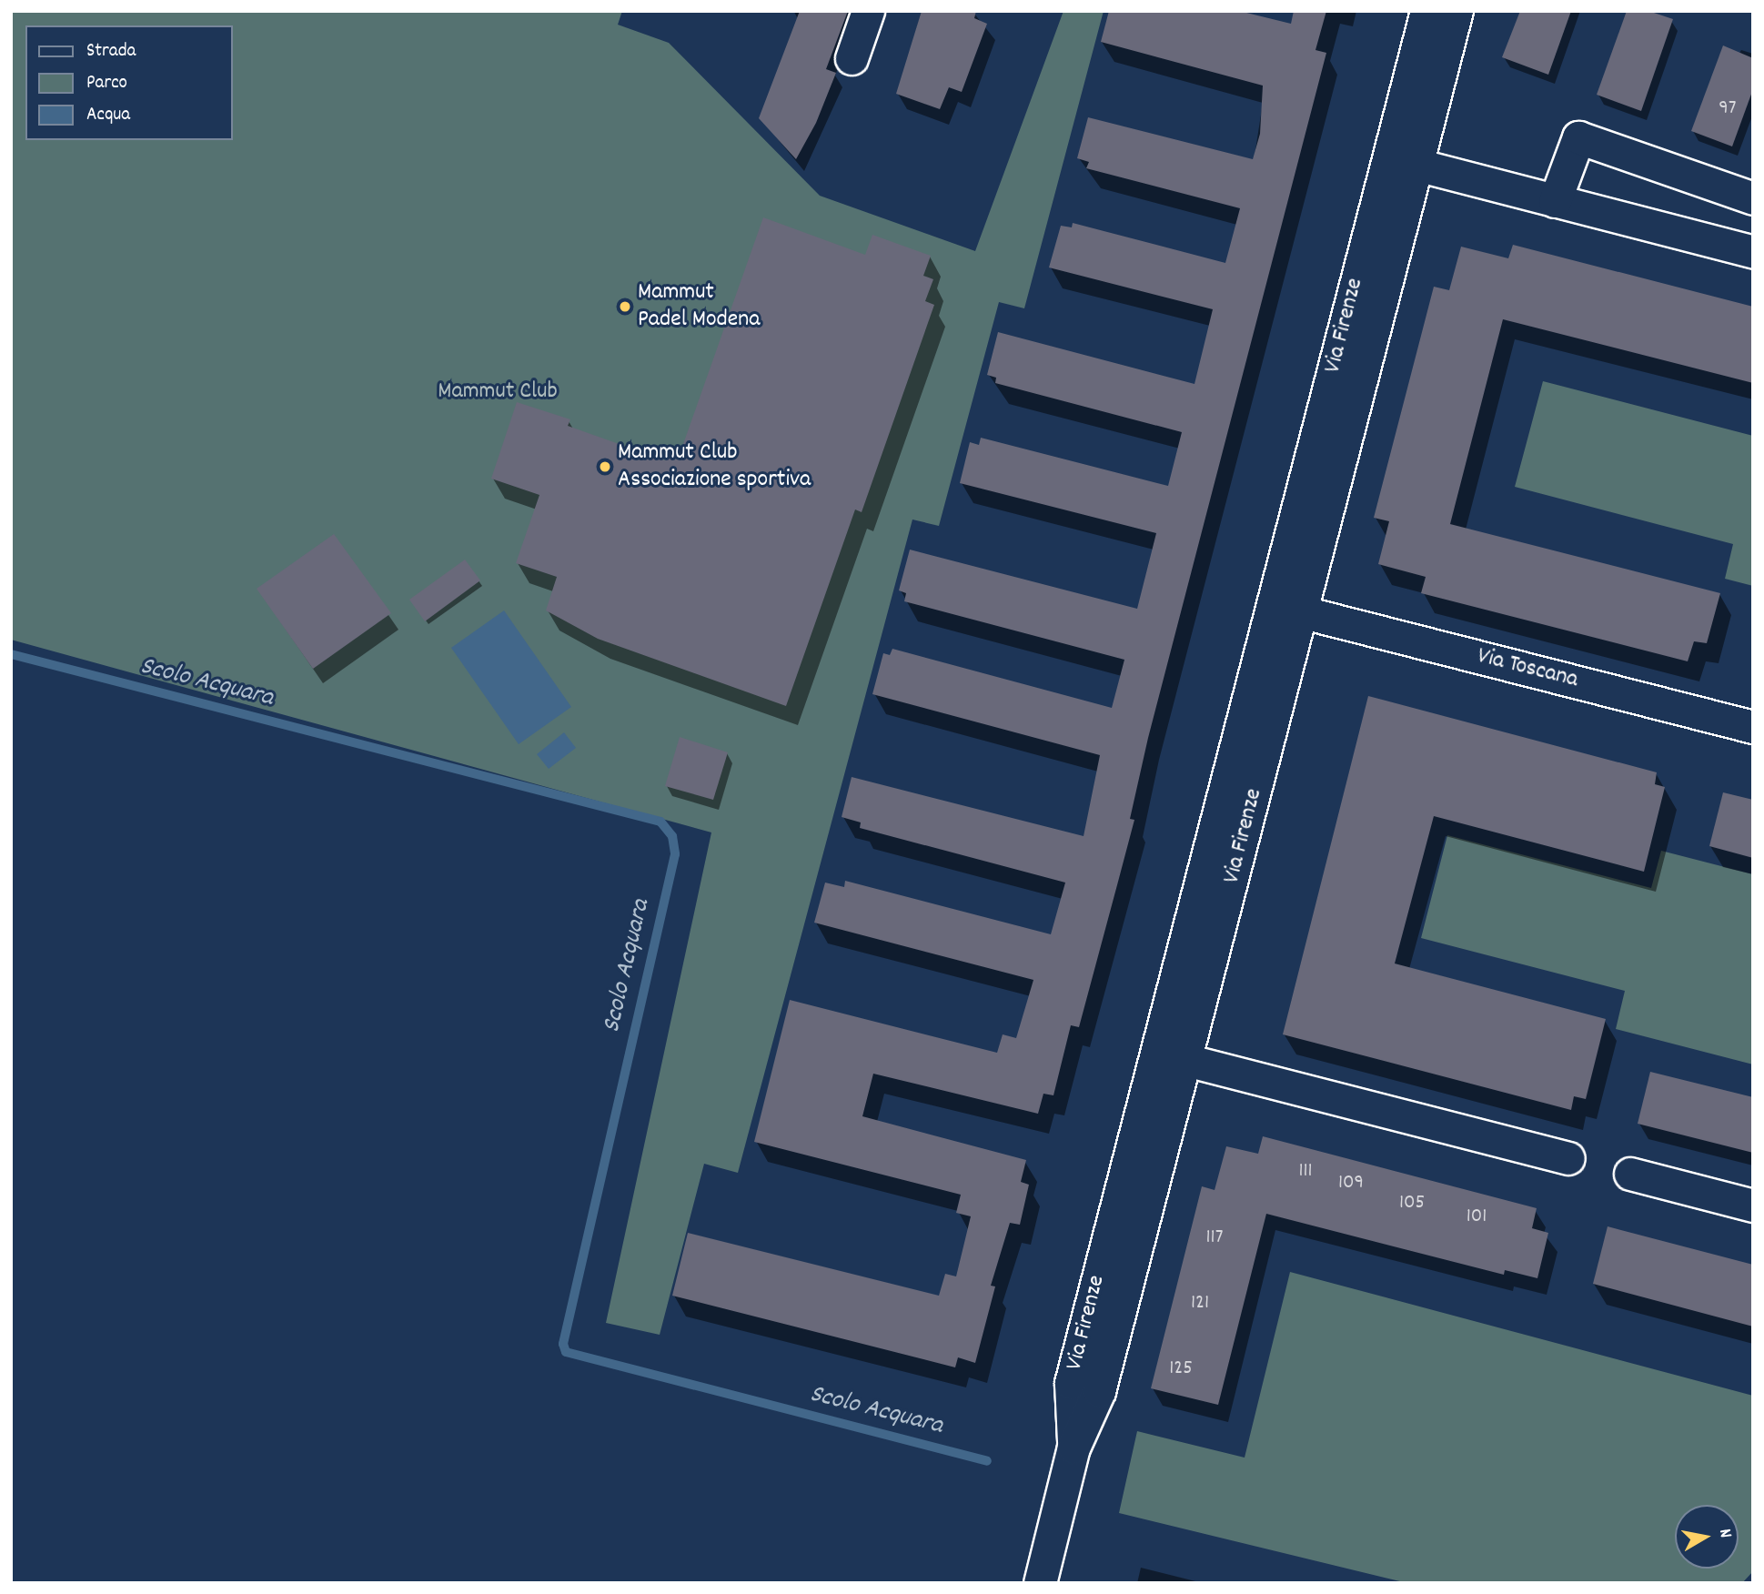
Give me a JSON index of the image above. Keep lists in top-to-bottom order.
{
  "streets": {
    "street": ["Via Firenze", "Via Toscana"]
  },
  "crossings": [
    ["Via Firenze", "Via Toscana"]
  ],
  "water": ["Scolo Acquara"],
  "parks": ["Mammut Club"],
  "places": ["Mammut Padel Modena", "Mammut Club Associazione sportiva"],
  "house_numbers": [
    "97",
    "111",
    "109",
    "105",
    "101",
    "117",
    "121",
    "125"
  ],
  "legend": ["Strada", "Parco", "Acqua"],
  "north": "right"
}
